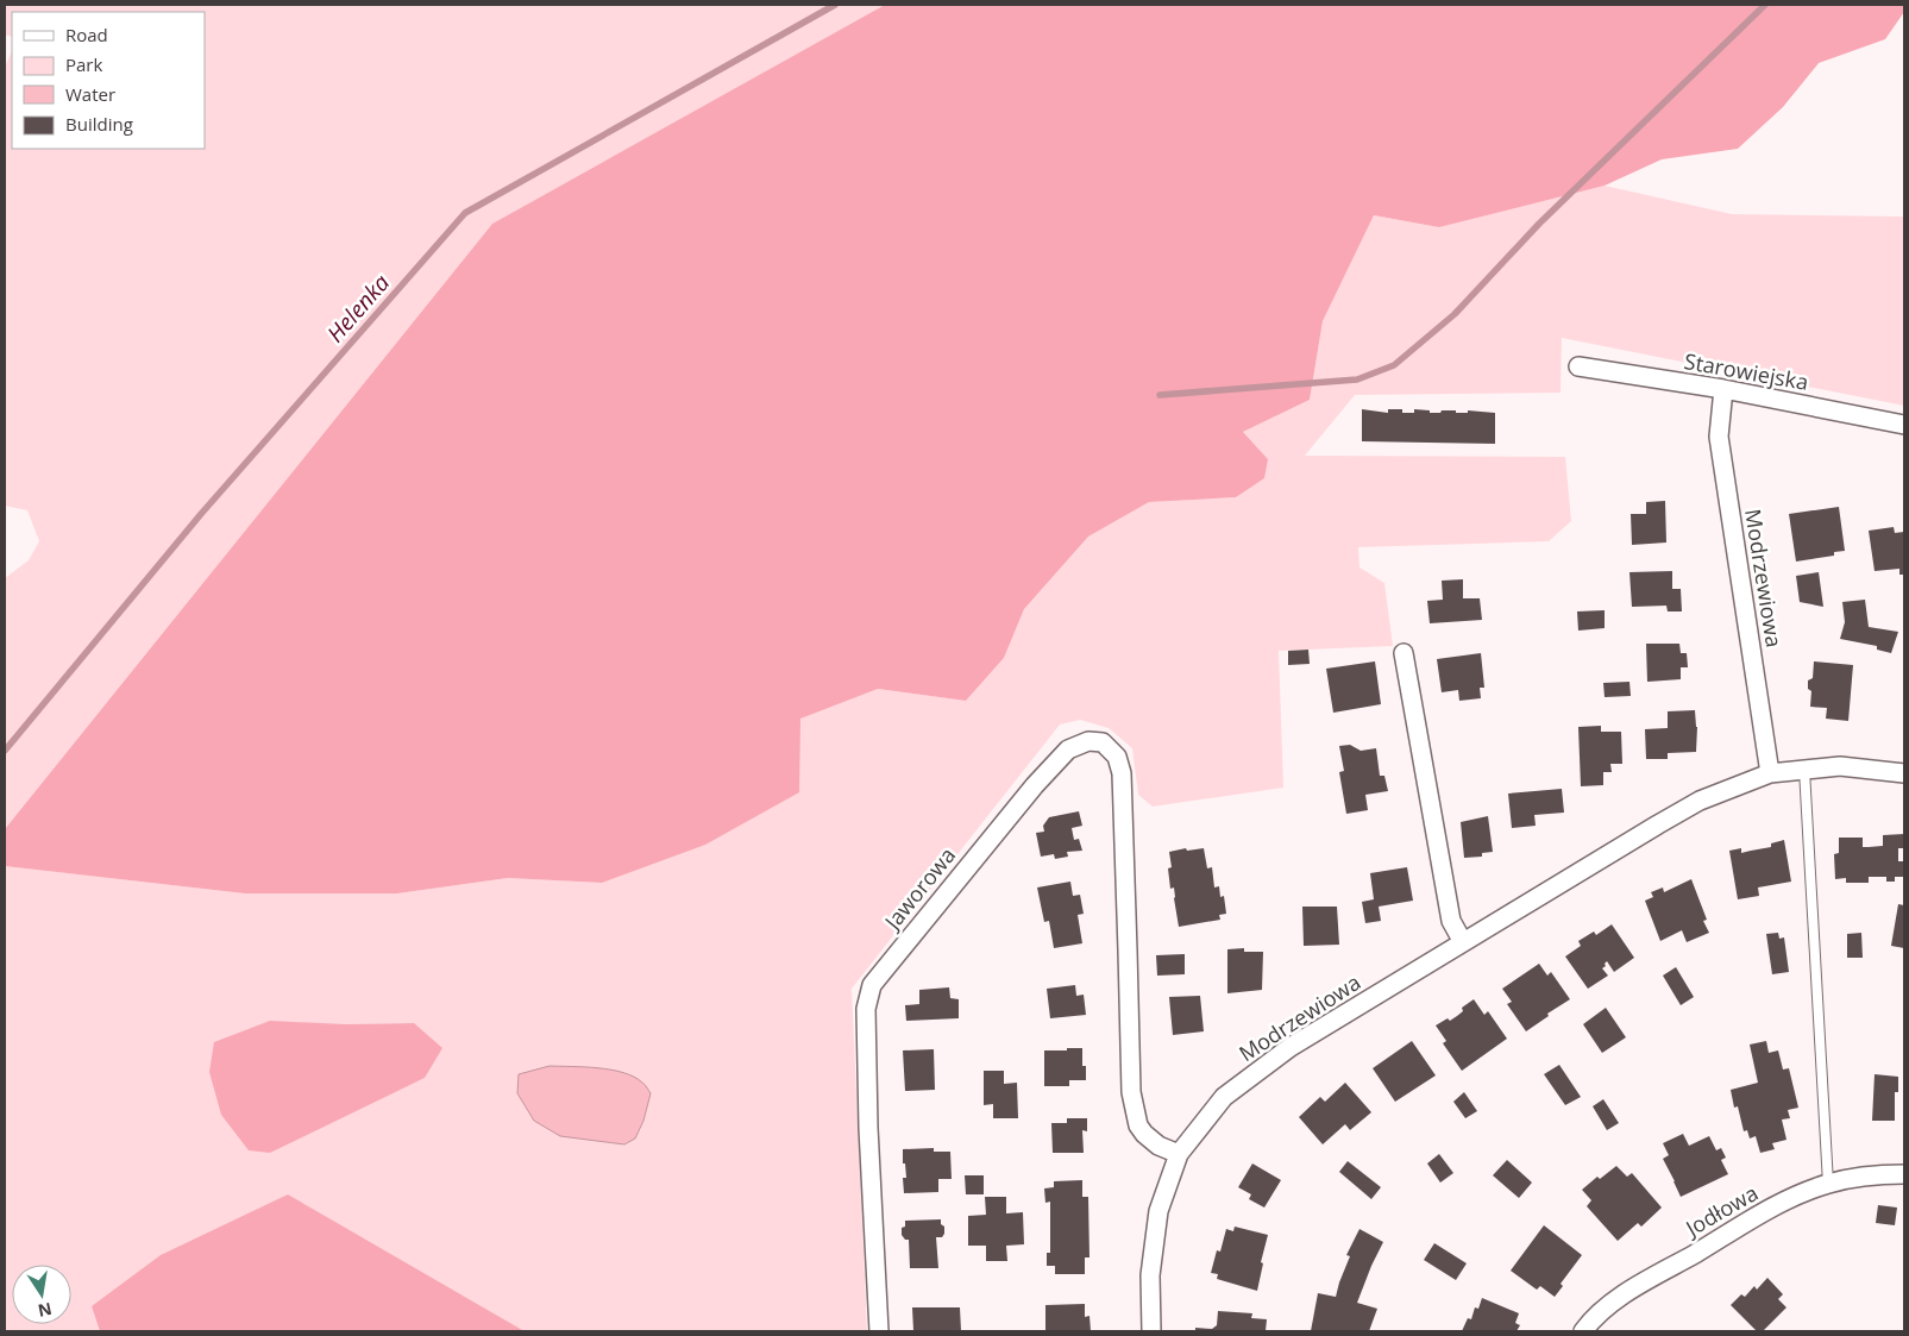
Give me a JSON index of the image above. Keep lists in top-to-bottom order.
{
  "streets": {
    "street": [
      "Starowiejska",
      "Modrzewiowa",
      "Jaworowa",
      "Jodłowa"
    ]
  },
  "crossings": [
    ["Starowiejska", "Modrzewiowa"],
    ["Modrzewiowa", "Jaworowa"]
  ],
  "water": ["Helenka"],
  "legend": [
    "Road",
    "Park",
    "Water",
    "Building"
  ],
  "north": "bottom"
}
